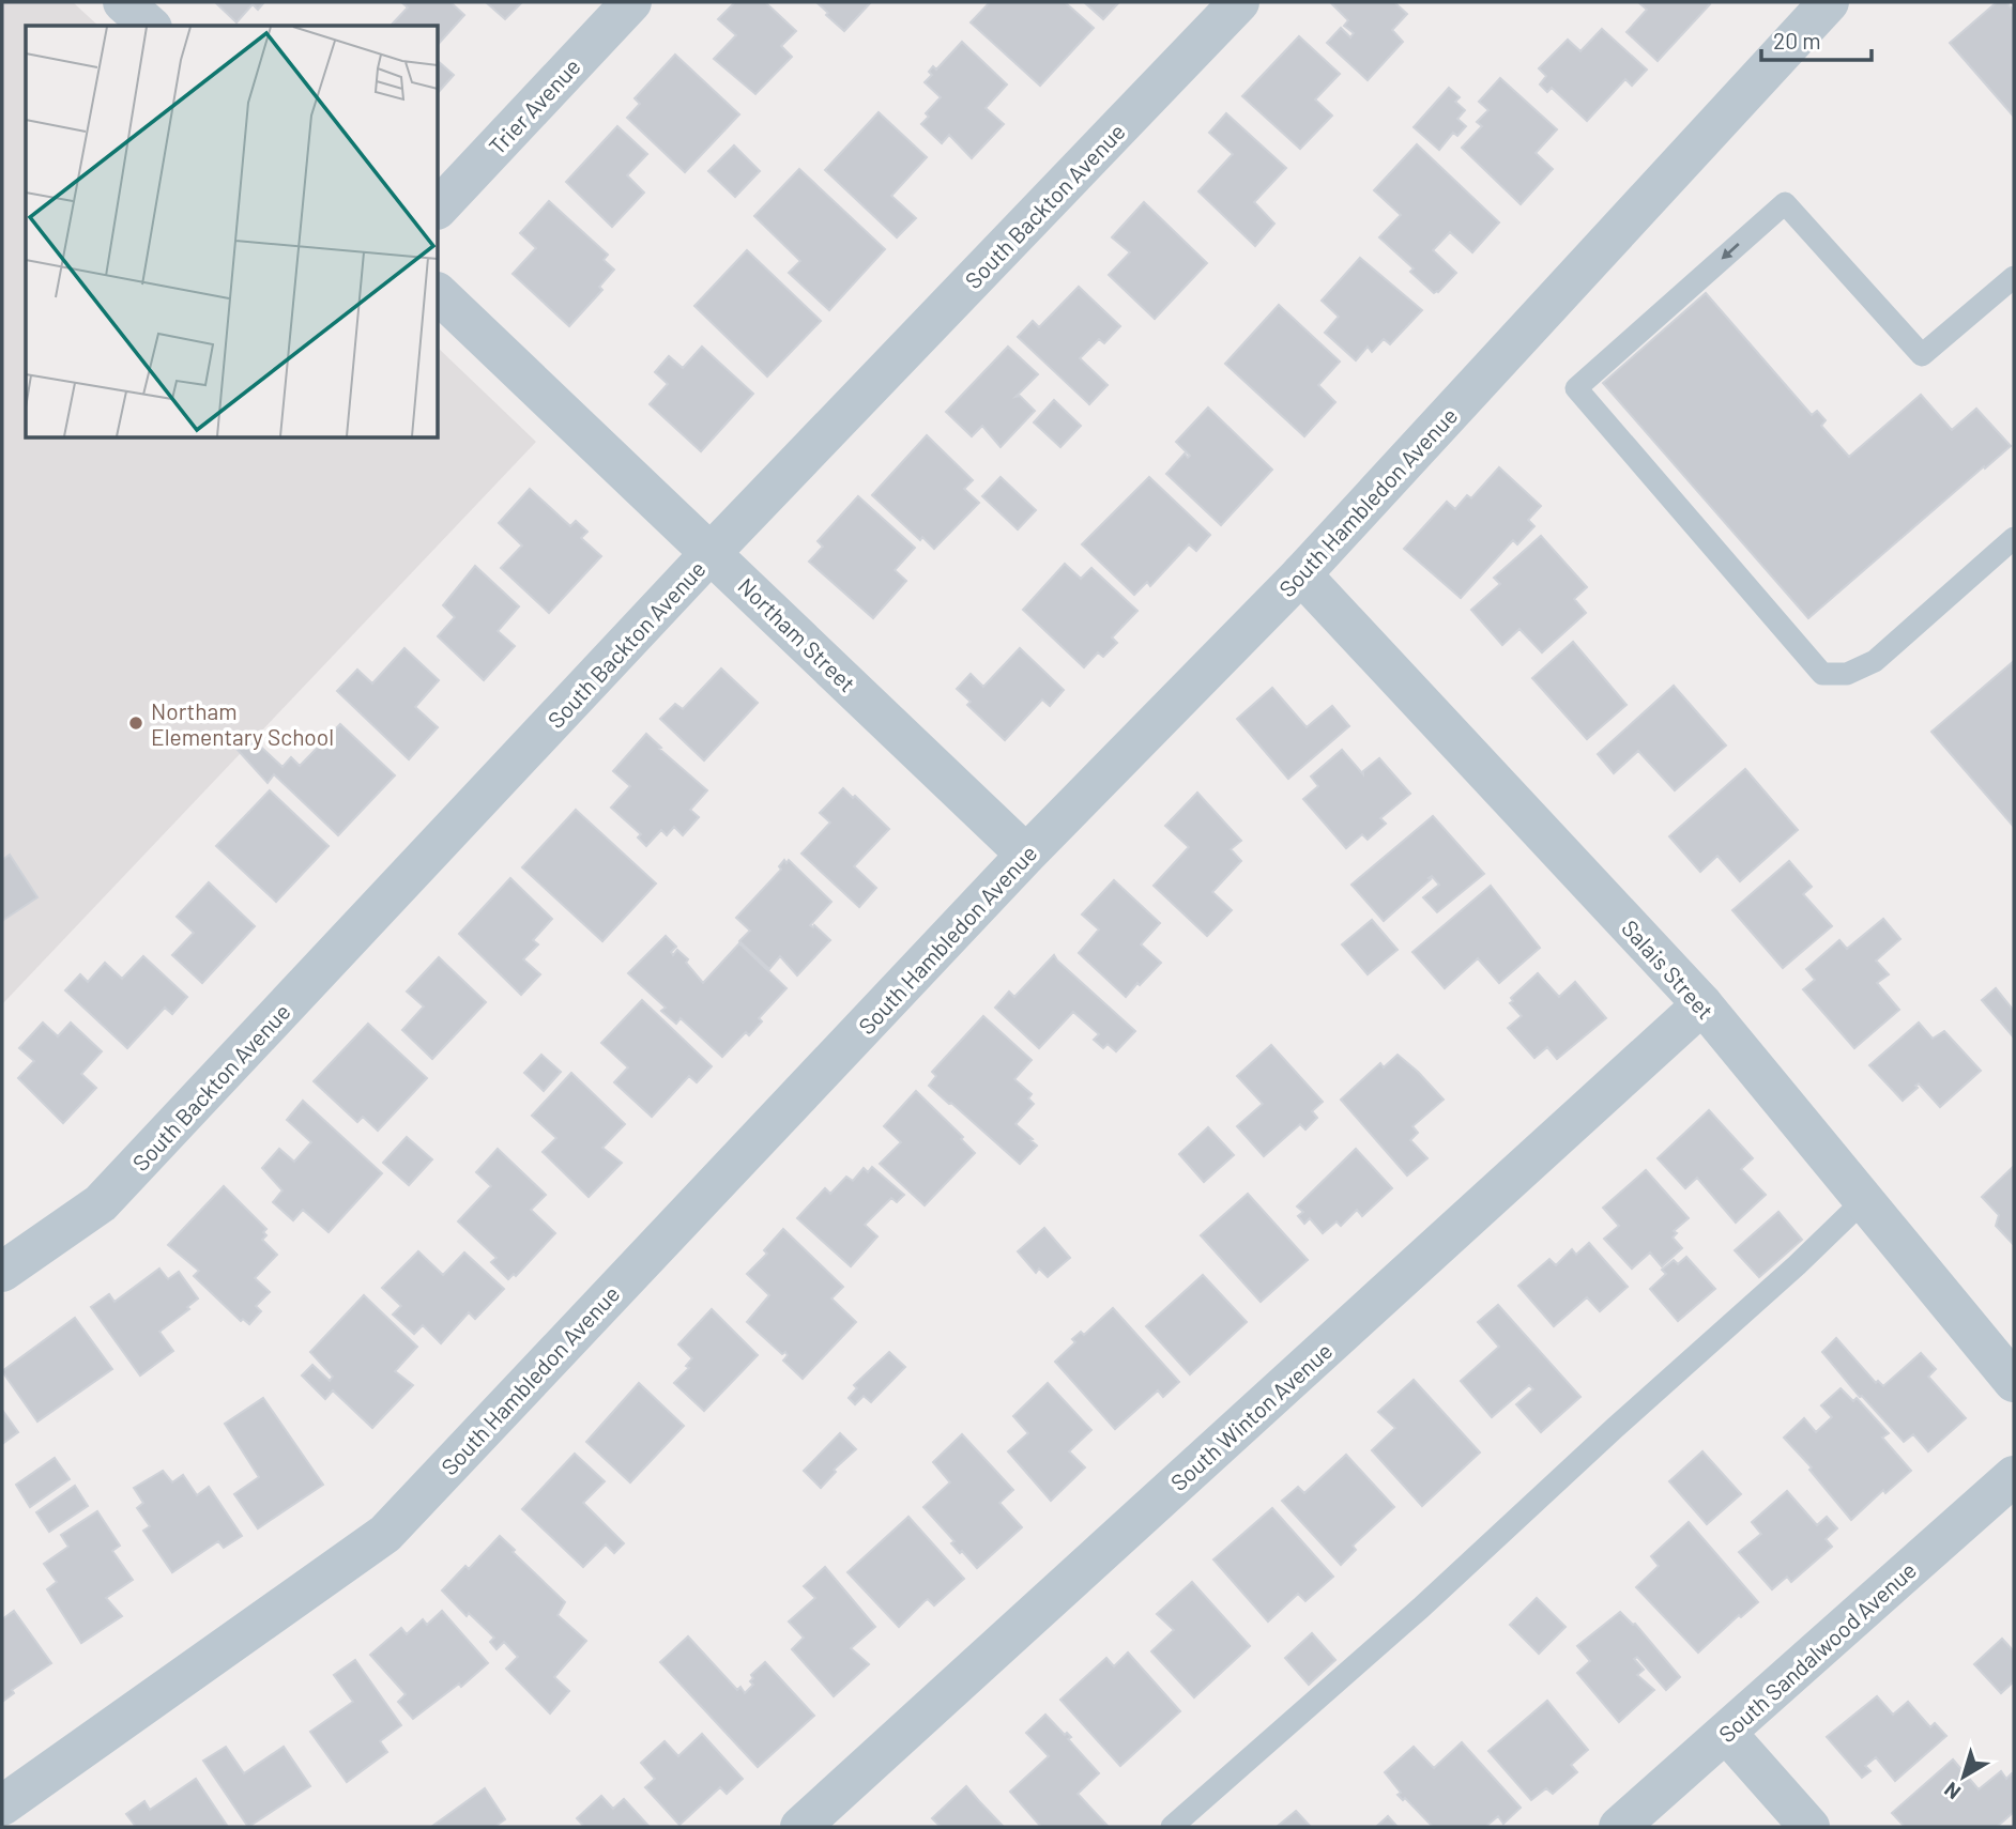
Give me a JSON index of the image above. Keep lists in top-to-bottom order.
{
  "streets": {
    "street": [
      "Trier Avenue",
      "South Backton Avenue",
      "South Hambledon Avenue",
      "Northam Street",
      "Salais Street",
      "South Winton Avenue",
      "South Sandalwood Avenue"
    ]
  },
  "crossings": [
    ["South Backton Avenue", "Northam Street"],
    ["South Hambledon Avenue", "Northam Street"],
    ["South Hambledon Avenue", "Salais Street"],
    ["Salais Street", "South Winton Avenue"]
  ],
  "places": ["Northam Elementary School"],
  "scale_bar": "20 m",
  "north": "bottom left"
}
